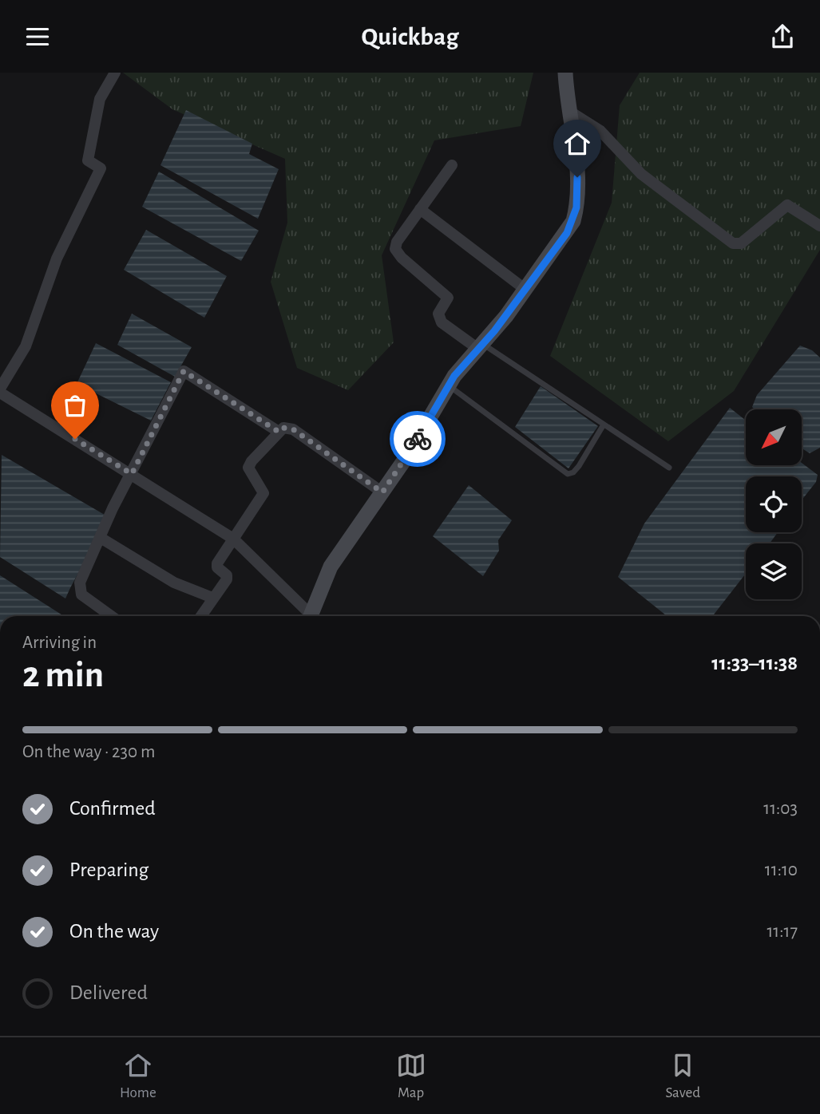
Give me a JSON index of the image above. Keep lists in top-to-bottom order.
{
  "north": "bottom left",
  "page": {
    "header": "Quickbag",
    "heading": ["2 min", "Arriving in", "11:33–11:38"],
    "bar": "On the way · 230 m",
    "list": [
      ["Confirmed", "11:03"],
      ["Preparing", "11:10"],
      ["On the way", "11:17"],
      "Delivered"
    ],
    "tabs": ["Home", "Map", "Saved"]
  }
}
